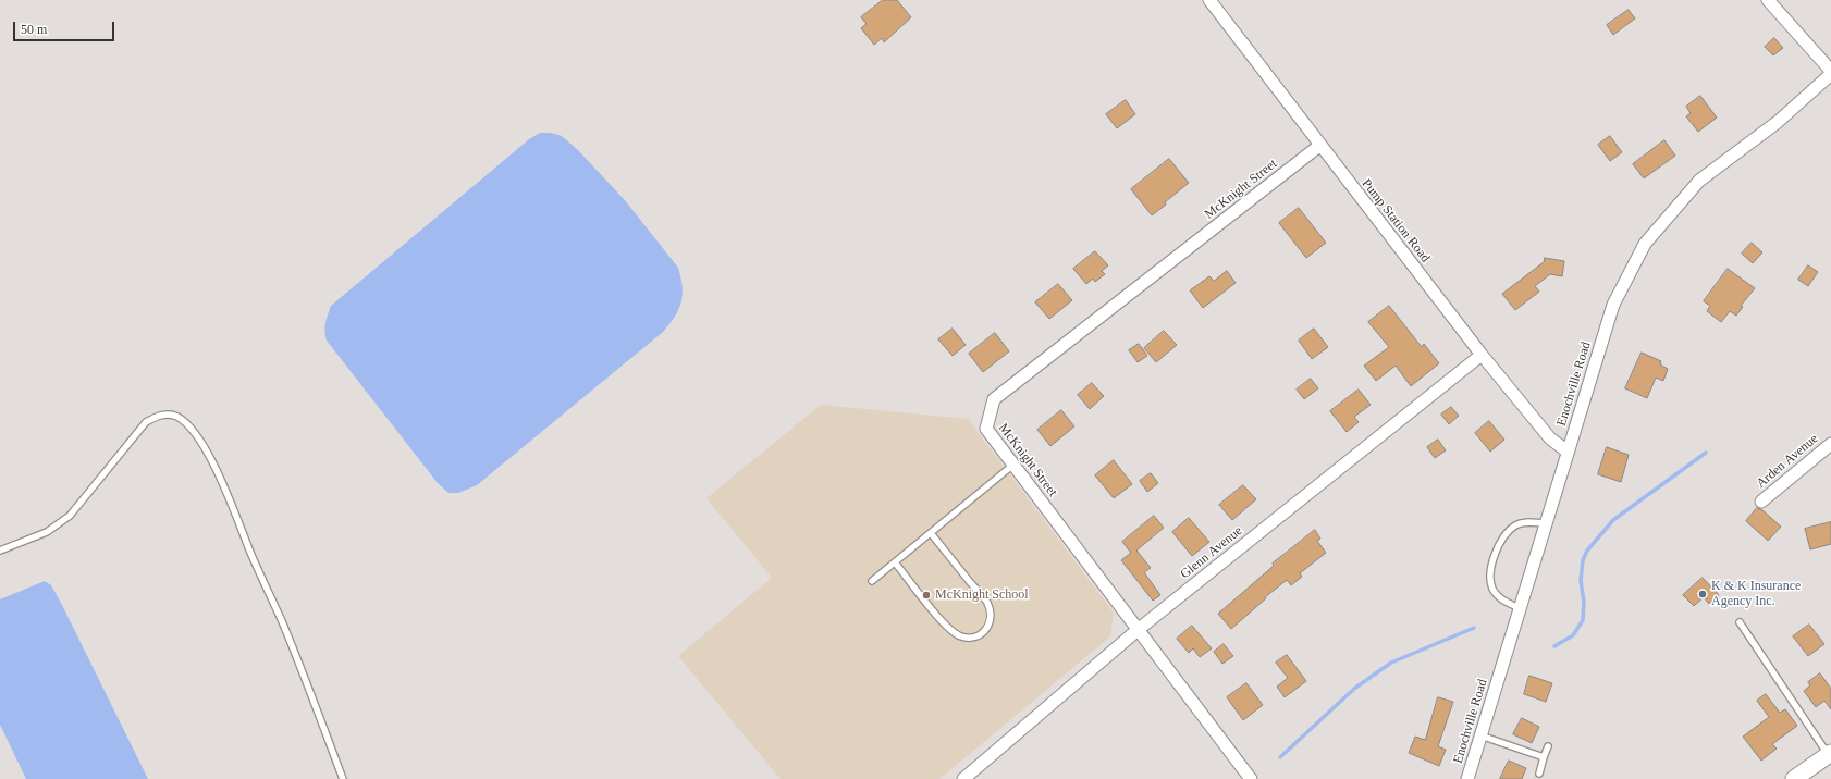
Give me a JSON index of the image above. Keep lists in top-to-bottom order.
{
  "streets": {
    "street": [
      "McKnight Street",
      "Pump Station Road",
      "Enochville Road",
      "Arden Avenue",
      "Glenn Avenue"
    ]
  },
  "crossings": [
    ["McKnight Street", "Pump Station Road"],
    ["McKnight Street", "Glenn Avenue"],
    ["Pump Station Road", "Enochville Road"],
    ["Pump Station Road", "Glenn Avenue"]
  ],
  "places": ["K & K Insurance Agency Inc.", "McKnight School"],
  "scale_bar": "50 m"
}
